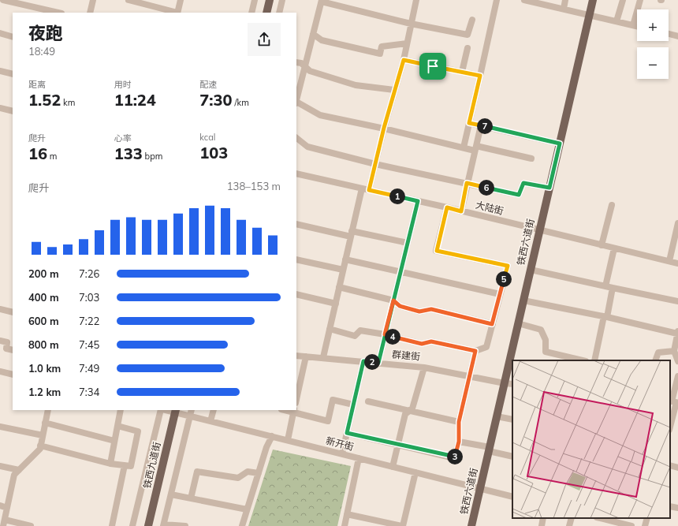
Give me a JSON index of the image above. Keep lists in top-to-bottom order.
{
  "streets": {
    "main road": ["铁西六道街", "铁西九道街"],
    "street": ["大陆街", "群建街", "新开街"]
  },
  "crossings": [
    ["大陆街", "铁西六道街"],
    ["铁西六道街", "群建街"],
    ["铁西六道街", "新开街"],
    ["新开街", "铁西九道街"]
  ],
  "page": {
    "map_buttons": ["+", "−"],
    "heading": ["夜跑", "18:49"],
    "stats": [
      ["距离", "1.52 km"],
      ["用时", "11:24"],
      ["配速", "7:30 /km"],
      ["爬升", "16 m"],
      ["心率", "133 bpm"],
      ["kcal", "103"]
    ],
    "pins": [
      "7",
      "6",
      "1",
      "5",
      "4",
      "2",
      "3"
    ],
    "chart": ["爬升", "138–153 m"],
    "list": [
      {
        "name": "200 m",
        "note": "7:26"
      },
      {
        "name": "400 m",
        "note": "7:03"
      },
      {
        "name": "600 m",
        "note": "7:22"
      },
      {
        "name": "800 m",
        "note": "7:45"
      },
      {
        "name": "1.0 km",
        "note": "7:49"
      },
      {
        "name": "1.2 km",
        "note": "7:34"
      }
    ]
  }
}
